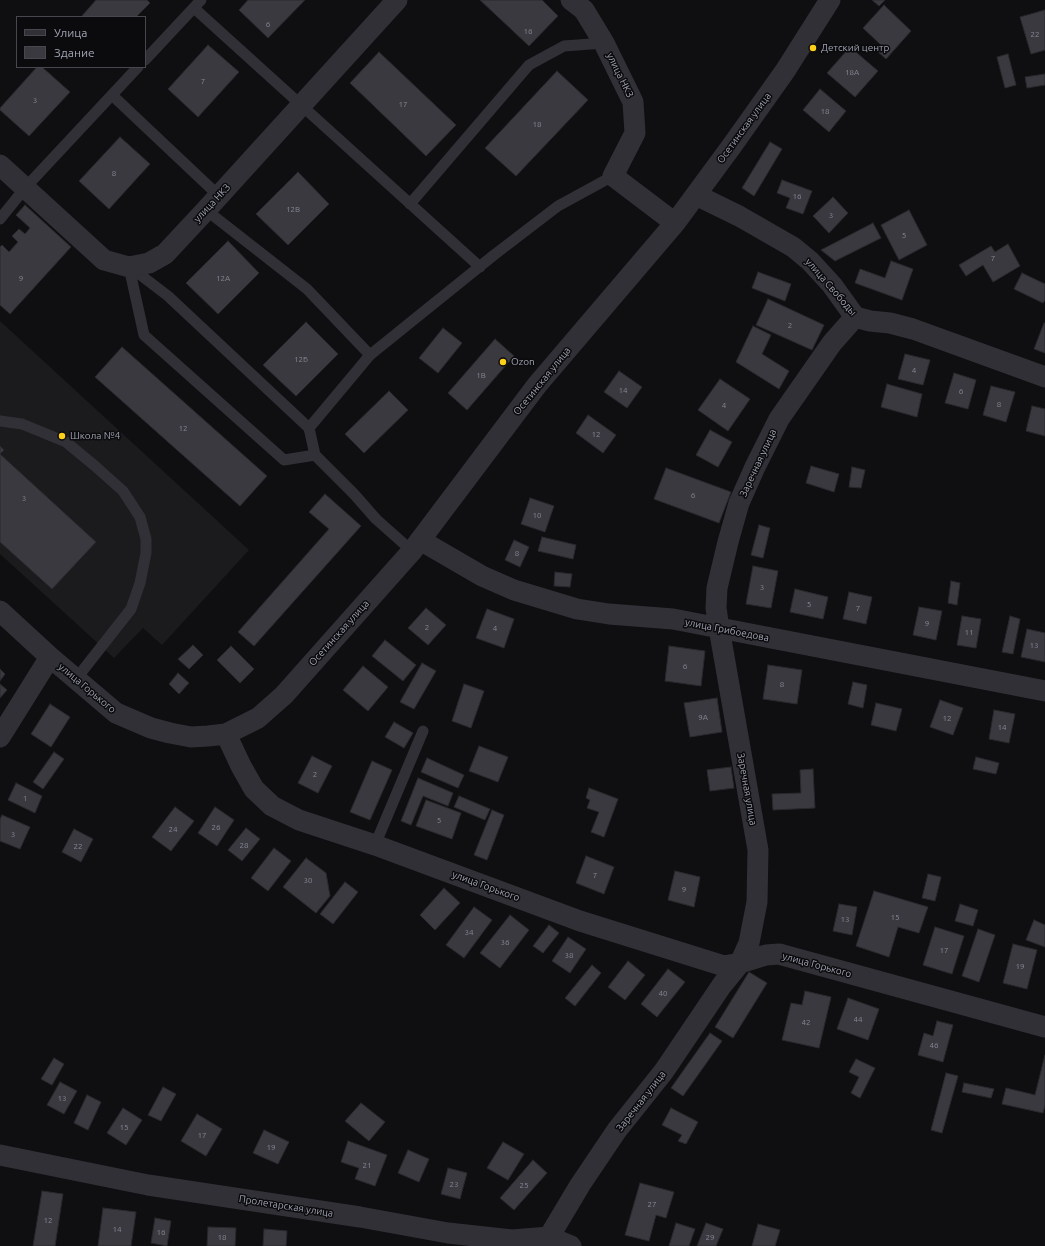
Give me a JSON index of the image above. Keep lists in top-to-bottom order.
{
  "streets": {
    "street": [
      "улица НКЗ",
      "Осетинская улица",
      "улица Свободы",
      "Заречная улица",
      "улица Грибоедова",
      "улица Горького",
      "Пролетарская улица"
    ]
  },
  "crossings": [
    ["Осетинская улица", "улица Свободы"],
    ["Осетинская улица", "улица Грибоедова"],
    ["Осетинская улица", "улица Горького"],
    ["улица Свободы", "Заречная улица"],
    ["Заречная улица", "улица Грибоедова"],
    ["Заречная улица", "улица Горького"],
    ["Заречная улица", "Пролетарская улица"]
  ],
  "places": ["Детский центр", "Ozon", "Школа №4"],
  "house_numbers": [
    "6",
    "16",
    "22",
    "18А",
    "7",
    "3",
    "17",
    "18",
    "18",
    "8",
    "16",
    "12В",
    "3",
    "5",
    "7",
    "9",
    "12А",
    "2",
    "12Б",
    "4",
    "1В",
    "14",
    "6",
    "8",
    "4",
    "12",
    "12",
    "6",
    "3",
    "10",
    "8",
    "3",
    "5",
    "7",
    "9",
    "2",
    "4",
    "11",
    "13",
    "6",
    "8",
    "9А",
    "12",
    "14",
    "2",
    "1",
    "5",
    "26",
    "24",
    "3",
    "28",
    "22",
    "7",
    "30",
    "9",
    "15",
    "13",
    "34",
    "36",
    "17",
    "38",
    "19",
    "40",
    "44",
    "42",
    "46",
    "13",
    "15",
    "17",
    "19",
    "21",
    "23",
    "25",
    "27",
    "12",
    "14",
    "16",
    "18",
    "29"
  ],
  "legend": ["Улица", "Здание"]
}
